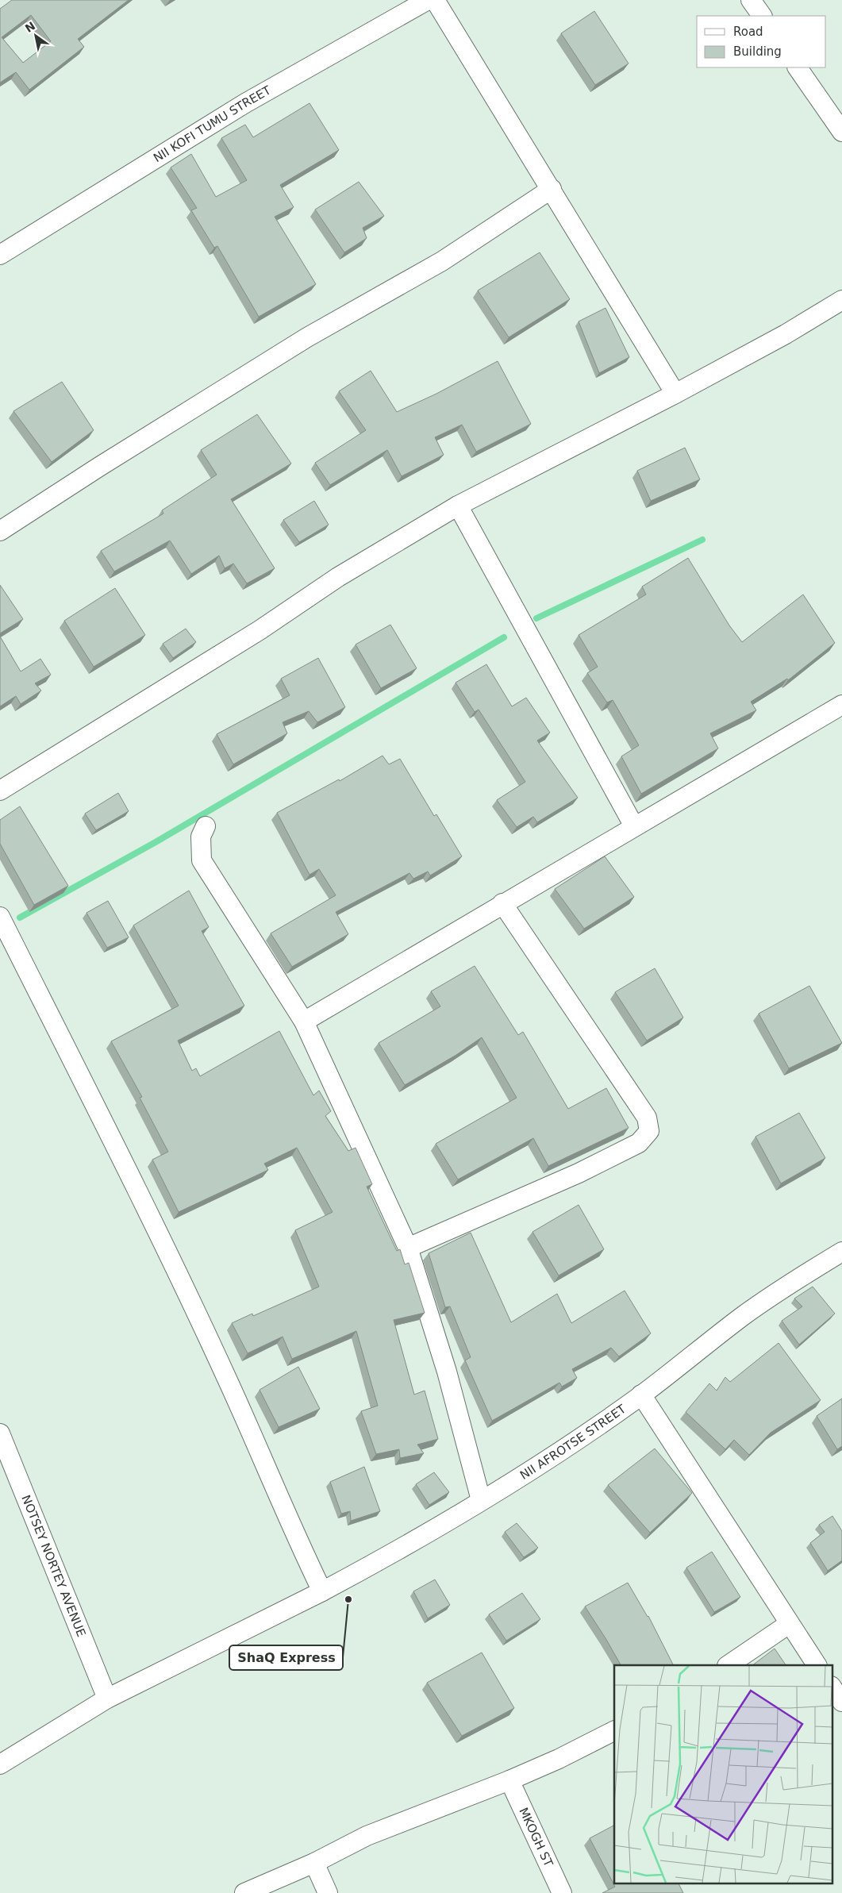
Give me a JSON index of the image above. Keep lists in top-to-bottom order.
{
  "streets": {
    "street": [
      "NII KOFI TUMU STREET",
      "NII AFROTSE STREET",
      "NOTSEY NORTEY AVENUE",
      "MKOGH ST"
    ]
  },
  "crossings": [
    ["NII AFROTSE STREET", "NOTSEY NORTEY AVENUE"]
  ],
  "places": ["ShaQ Express"],
  "legend": ["Road", "Building"],
  "north": "top left"
}
